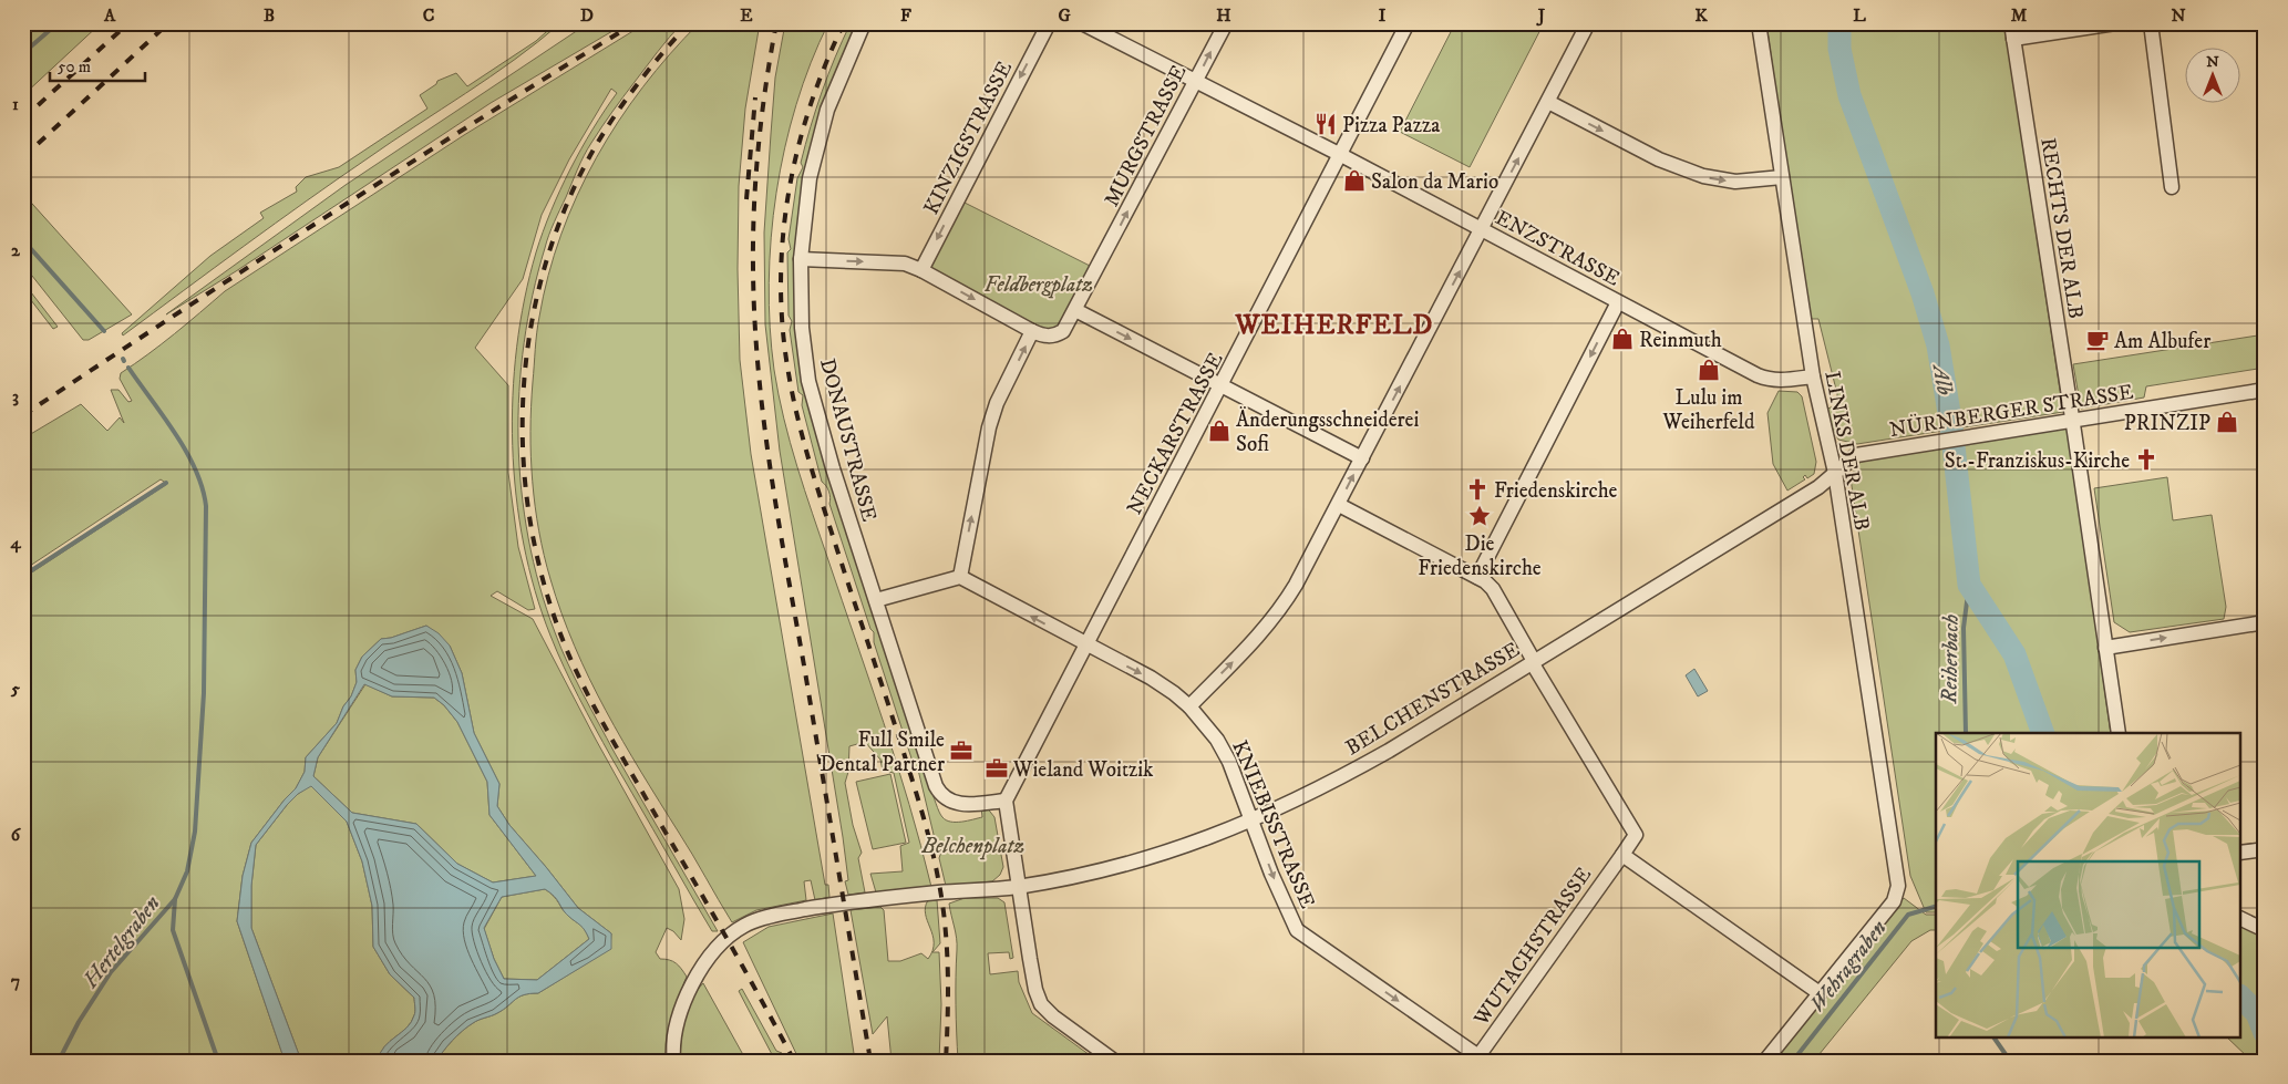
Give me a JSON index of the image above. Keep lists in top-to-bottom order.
{
  "streets": {
    "street": [
      "MURGSTRASSE",
      "KINZIGSTRASSE",
      "RECHTS DER ALB",
      "ENZSTRASSE",
      "NÜRNBERGER STRASSE",
      "NECKARSTRASSE",
      "DONAUSTRASSE",
      "LINKS DER ALB",
      "BELCHENSTRASSE",
      "KNIEBISSTRASSE",
      "WUTACHSTRASSE"
    ]
  },
  "crossings": [
    ["MURGSTRASSE", "ENZSTRASSE"],
    ["RECHTS DER ALB", "NÜRNBERGER STRASSE"],
    ["ENZSTRASSE", "NECKARSTRASSE"],
    ["ENZSTRASSE", "LINKS DER ALB"],
    ["NÜRNBERGER STRASSE", "LINKS DER ALB"],
    ["NÜRNBERGER STRASSE", "BELCHENSTRASSE"],
    ["NECKARSTRASSE", "DONAUSTRASSE"],
    ["NECKARSTRASSE", "KNIEBISSTRASSE"],
    ["LINKS DER ALB", "BELCHENSTRASSE"],
    ["BELCHENSTRASSE", "KNIEBISSTRASSE"],
    ["BELCHENSTRASSE", "WUTACHSTRASSE"],
    ["KNIEBISSTRASSE", "WUTACHSTRASSE"]
  ],
  "one_way": ["MURGSTRASSE", "KINZIGSTRASSE"],
  "districts": ["WEIHERFELD"],
  "water": [
    "Alb",
    "Reiherbach",
    "Hertelgraben",
    "Wehragraben"
  ],
  "parks": ["Feldbergplatz", "Belchenplatz"],
  "places": {
    "restaurant": ["Pizza Pazza"],
    "shop": [
      "Salon da Mario",
      "Reinmuth",
      "Lulu im Weiherfeld",
      "PRINZIP",
      "Änderungsschneiderei Sofi"
    ],
    "cafe": ["Am Albufer"],
    "church": ["St.-Franziskus-Kirche", "Friedenskirche"],
    "place": ["Die Friedenskirche"],
    "office": ["Full Smile Dental Partner", "Wieland Woitzik"]
  },
  "scale_bar": "50 m",
  "north": "top",
  "grid": {
    "columns": [
      "A",
      "B",
      "C",
      "D",
      "E",
      "F",
      "G",
      "H",
      "I",
      "J",
      "K",
      "L",
      "M",
      "N"
    ],
    "rows": [
      "1",
      "2",
      "3",
      "4",
      "5",
      "6",
      "7"
    ]
  }
}
